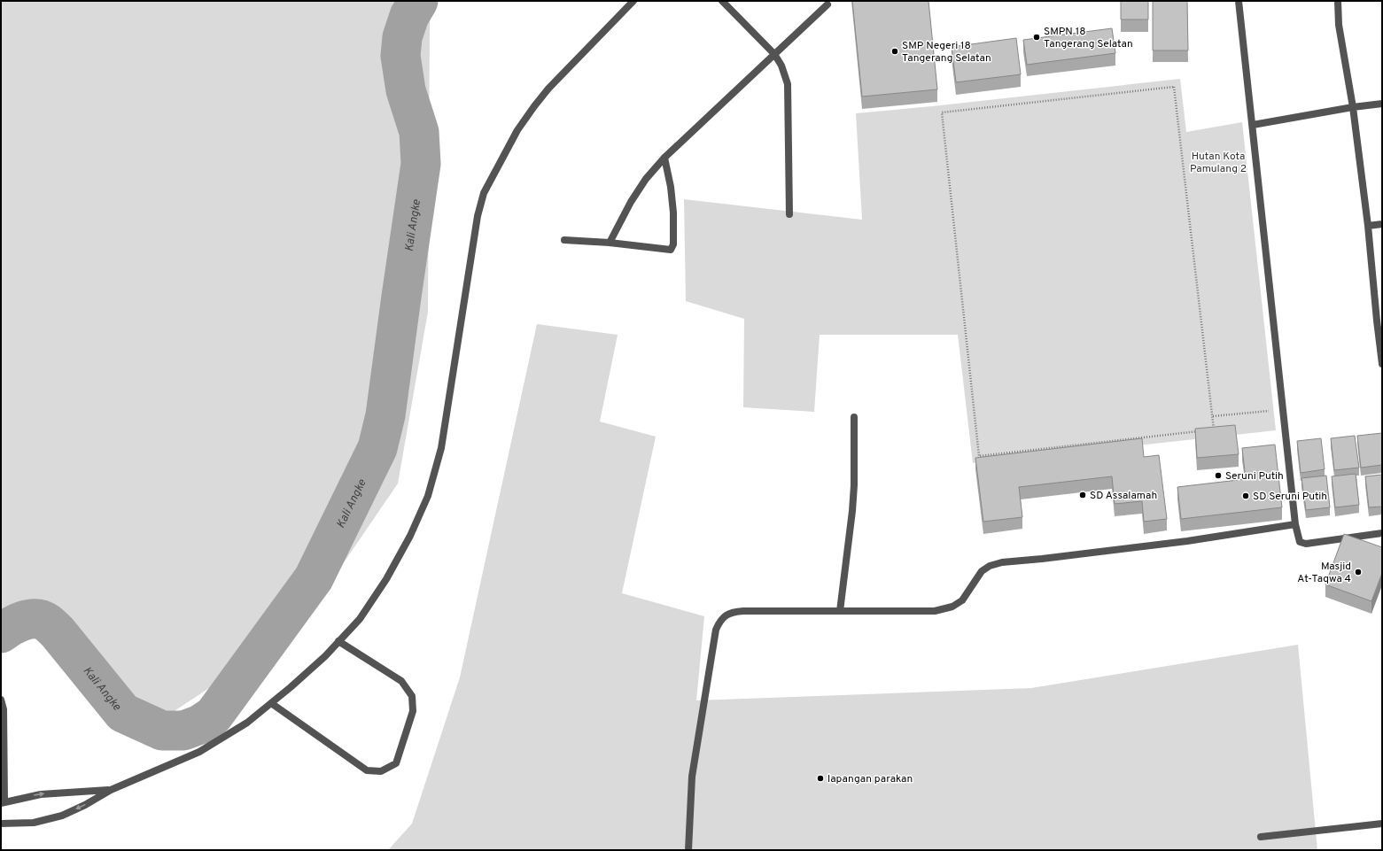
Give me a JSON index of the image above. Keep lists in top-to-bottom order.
{
  "water": ["Kali Angke"],
  "parks": ["Hutan Kota Pamulang 2"],
  "places": [
    "SMPN 18 Tangerang Selatan",
    "SMP Negeri 18 Tangerang Selatan",
    "Seruni Putih",
    "SD Assalamah",
    "SD Seruni Putih",
    "Masjid At-Taqwa 4",
    "lapangan parakan"
  ]
}
